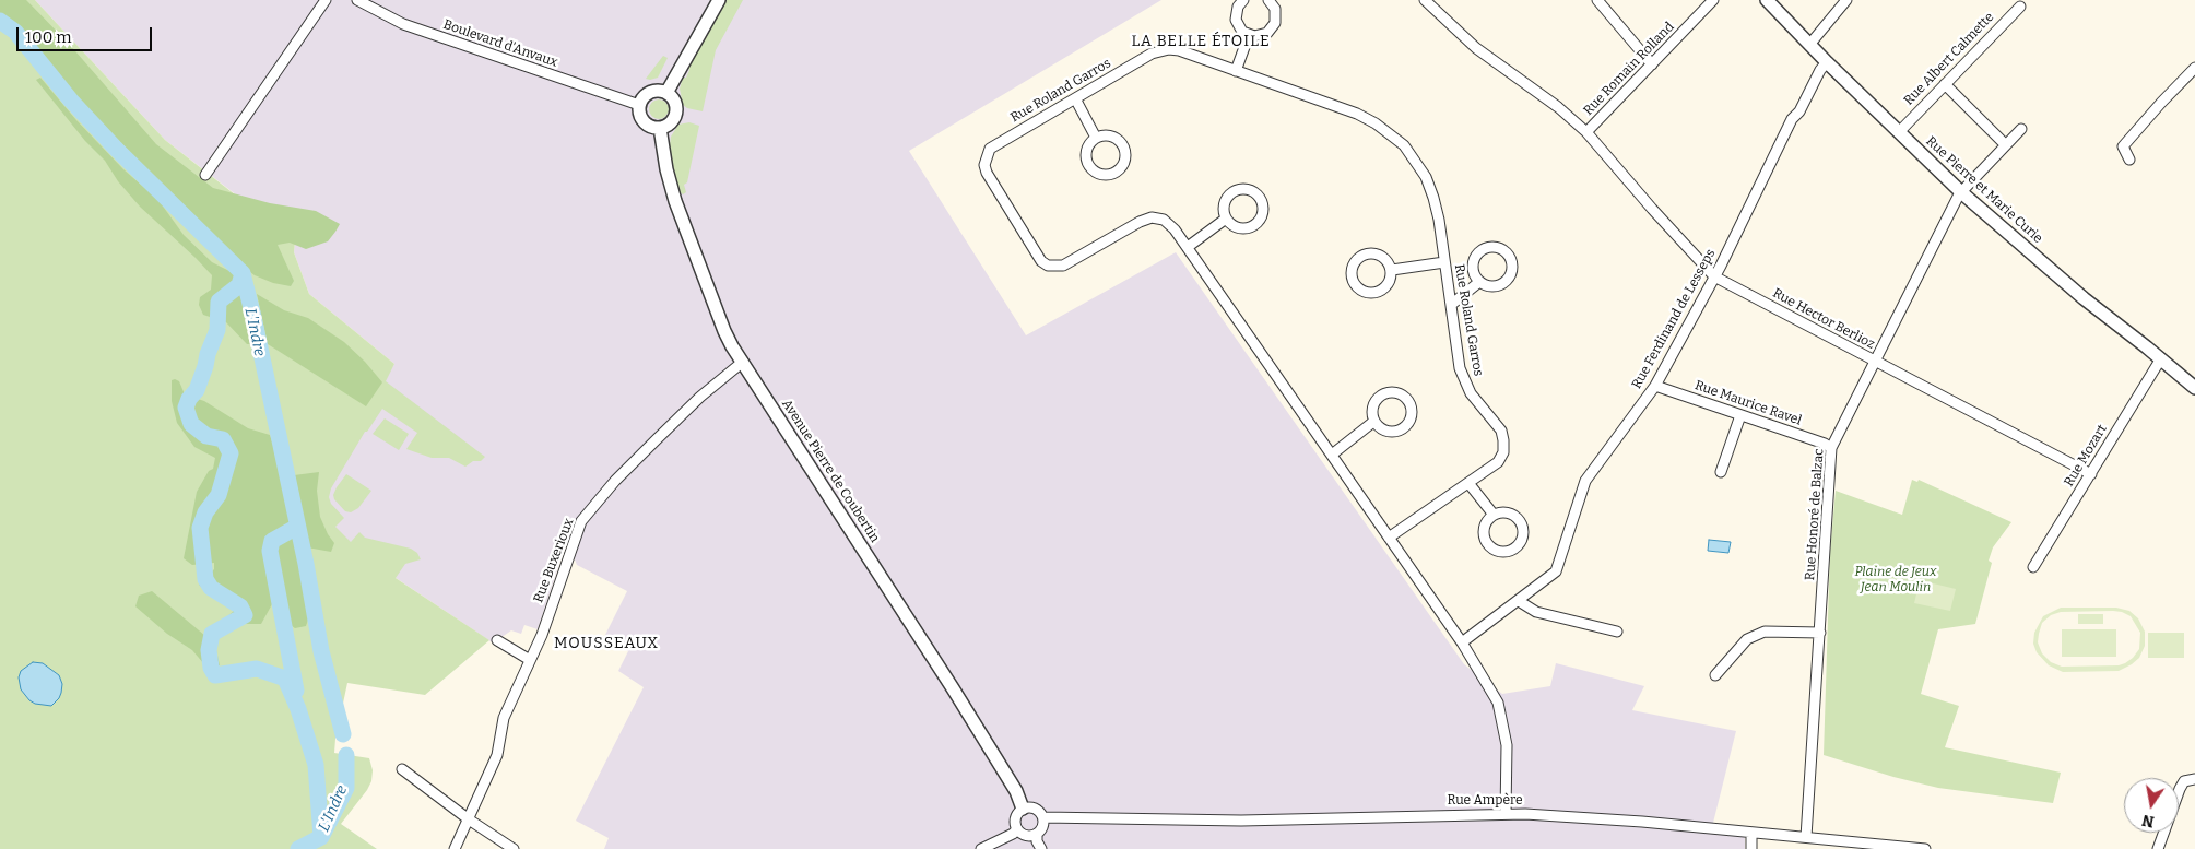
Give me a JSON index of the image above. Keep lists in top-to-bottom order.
{
  "streets": {
    "street": [
      "Boulevard d'Anvaux",
      "Rue Albert Calmette",
      "Rue Romain Rolland",
      "Rue Roland Garros",
      "Rue Pierre et Marie Curie",
      "Rue Ferdinand de Lesseps",
      "Rue Hector Berlioz",
      "Rue Maurice Ravel",
      "Rue Mozart",
      "Avenue Pierre de Coubertin",
      "Rue Honoré de Balzac",
      "Rue Buxerioux",
      "Rue Ampère"
    ]
  },
  "crossings": [
    ["Boulevard d'Anvaux", "Avenue Pierre de Coubertin"],
    ["Rue Albert Calmette", "Rue Pierre et Marie Curie"],
    ["Rue Romain Rolland", "Rue Hector Berlioz"],
    ["Rue Roland Garros", "Rue Ferdinand de Lesseps"],
    ["Rue Roland Garros", "Rue Ampère"],
    ["Rue Pierre et Marie Curie", "Rue Ferdinand de Lesseps"],
    ["Rue Pierre et Marie Curie", "Rue Mozart"],
    ["Rue Pierre et Marie Curie", "Rue Honoré de Balzac"],
    ["Rue Ferdinand de Lesseps", "Rue Hector Berlioz"],
    ["Rue Ferdinand de Lesseps", "Rue Maurice Ravel"],
    ["Rue Hector Berlioz", "Rue Mozart"],
    ["Rue Hector Berlioz", "Rue Honoré de Balzac"],
    ["Rue Maurice Ravel", "Rue Honoré de Balzac"],
    ["Avenue Pierre de Coubertin", "Rue Buxerioux"],
    ["Avenue Pierre de Coubertin", "Rue Ampère"],
    ["Rue Honoré de Balzac", "Rue Ampère"]
  ],
  "districts": ["LA BELLE ÉTOILE", "MOUSSEAUX"],
  "water": ["L'Indre"],
  "parks": ["Plaine de Jeux Jean Moulin"],
  "scale_bar": "100 m",
  "north": "bottom"
}
